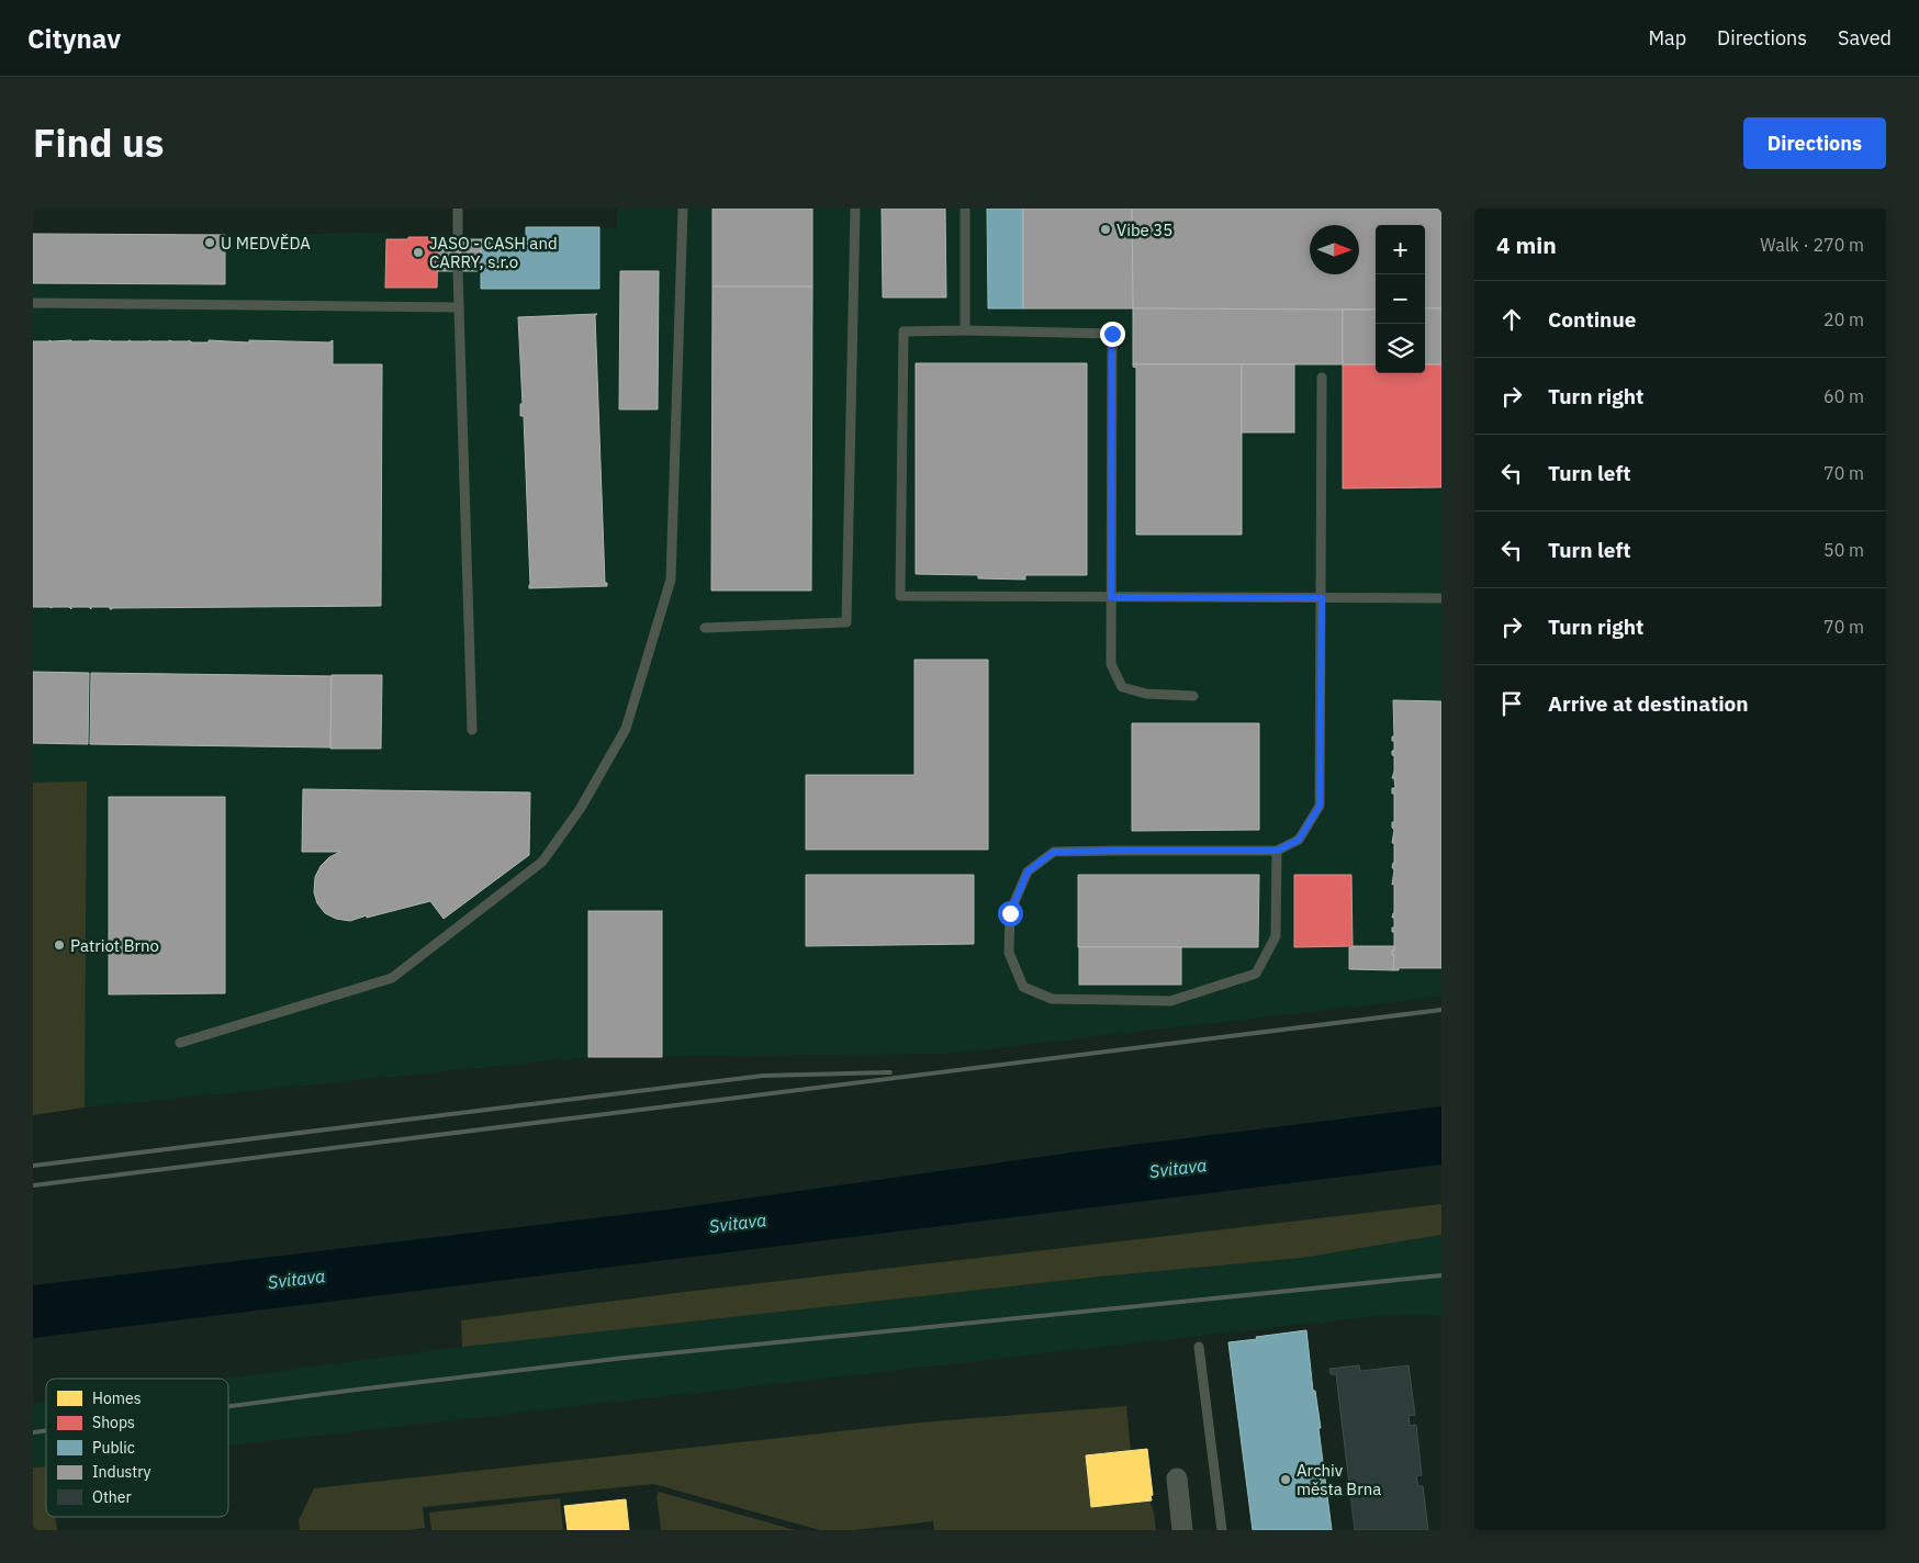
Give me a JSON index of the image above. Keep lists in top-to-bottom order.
{
  "water": ["Svitava"],
  "places": [
    "Vibe 35",
    "U MEDVĚDA",
    "JASO - CASH and CARRY, s.r.o",
    "Patriot Brno",
    "Archiv města Brna"
  ],
  "legend": [
    "Homes",
    "Shops",
    "Public",
    "Industry",
    "Other"
  ],
  "north": "right",
  "page": {
    "header": "Citynav",
    "nav": ["Map", "Directions", "Saved"],
    "title": "Find us",
    "buttons": "Directions",
    "heading": ["4 min", "Walk · 270 m"],
    "map_buttons": ["+", "−"],
    "list": [
      ["Continue", "20 m"],
      ["Turn right", "60 m"],
      ["Turn left", "70 m"],
      ["Turn left", "50 m"],
      ["Turn right", "70 m"],
      "Arrive at destination"
    ]
  }
}
